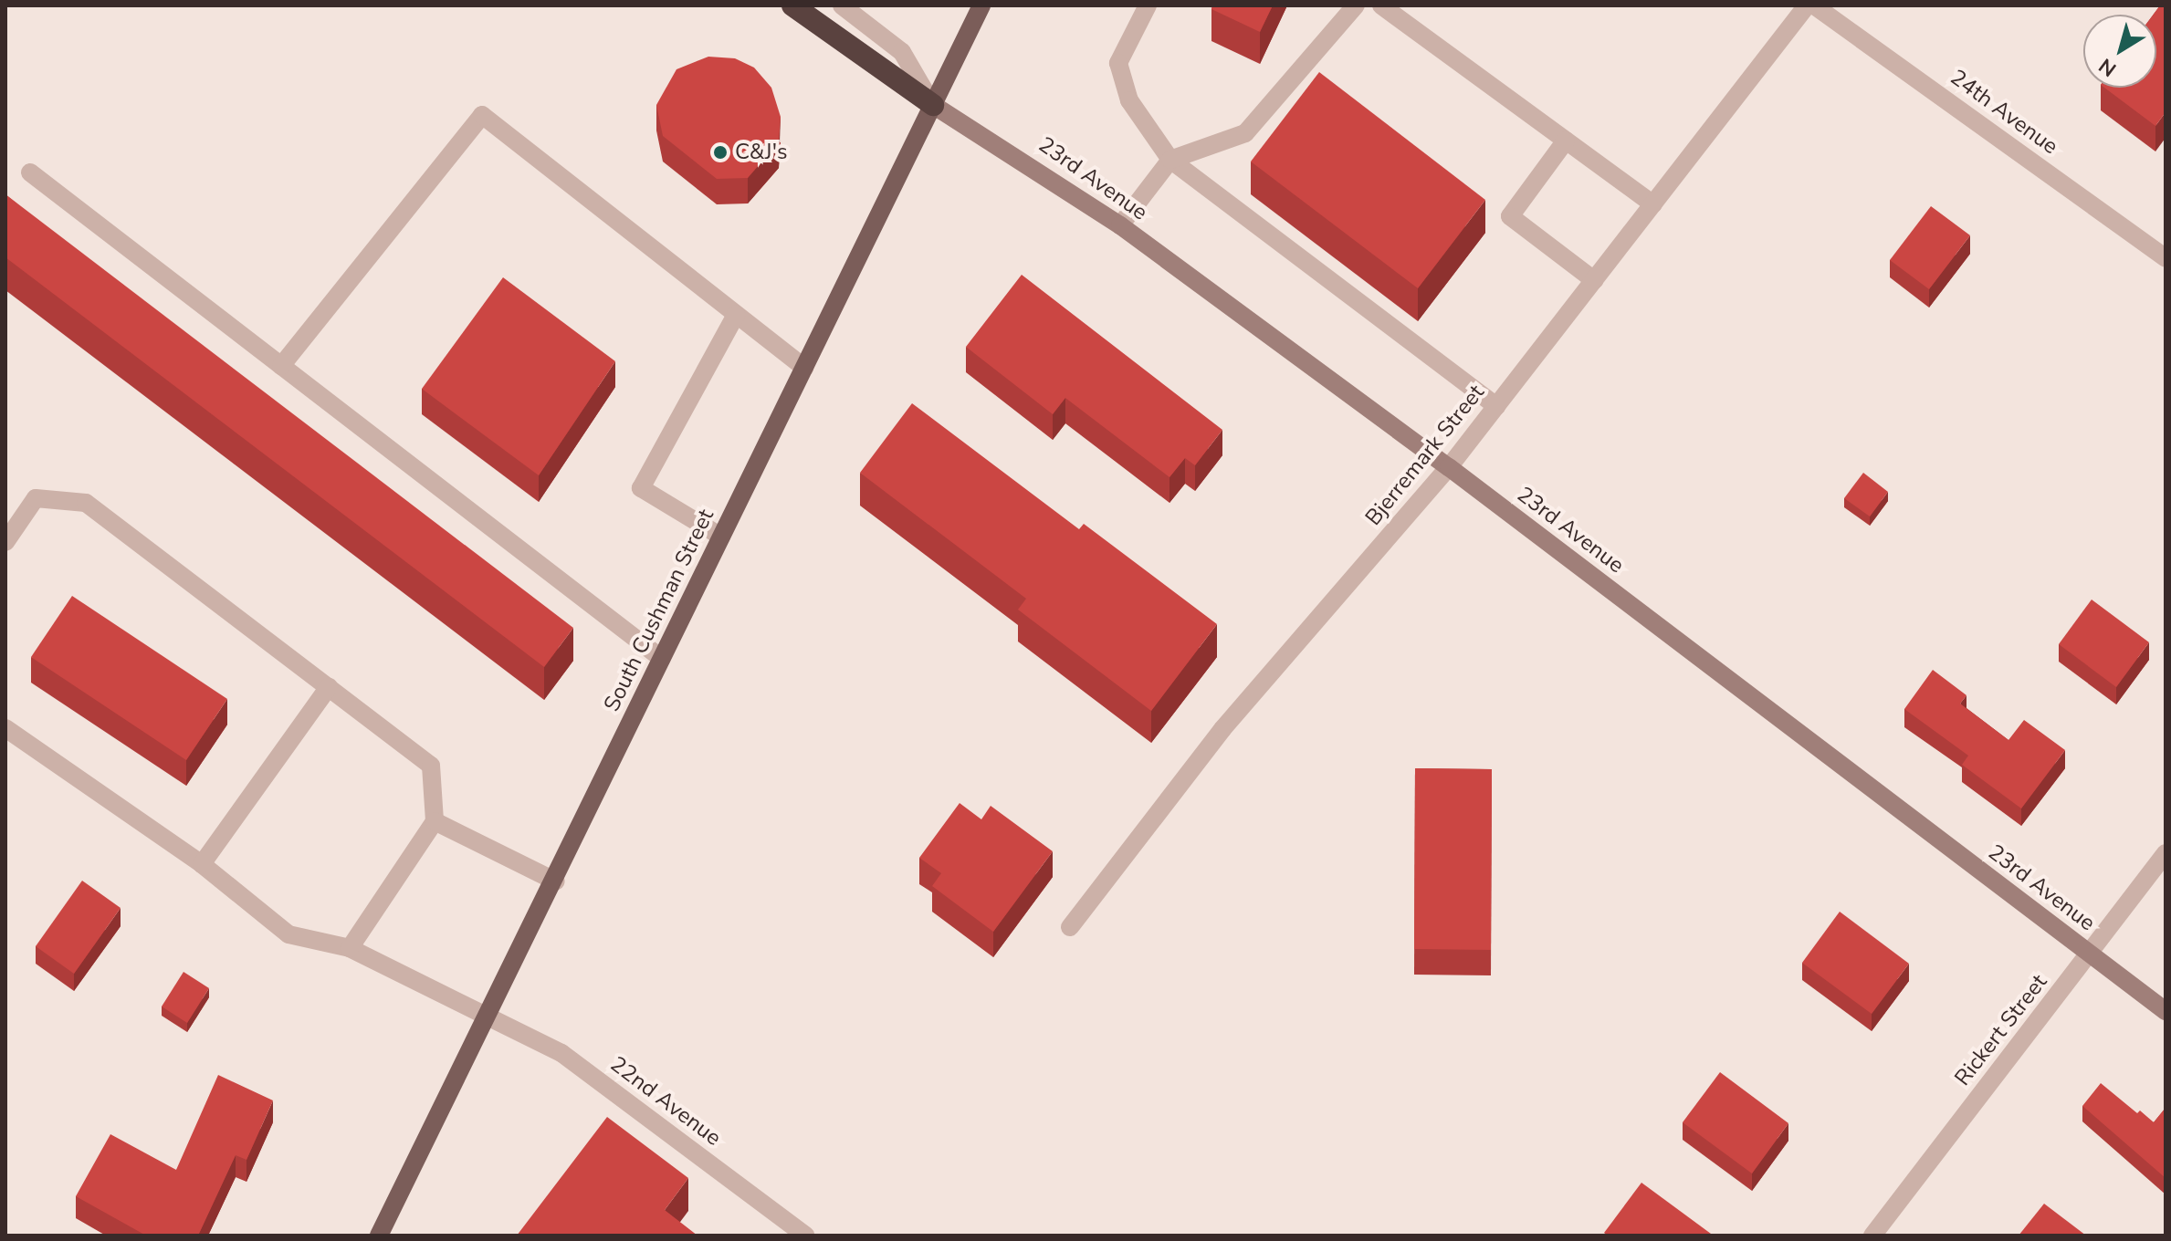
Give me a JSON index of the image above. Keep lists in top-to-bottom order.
{
  "streets": {
    "main road": ["South Cushman Street"],
    "street": [
      "24th Avenue",
      "23rd Avenue",
      "Bjerremark Street",
      "Rickert Street",
      "22nd Avenue"
    ]
  },
  "crossings": [
    ["23rd Avenue", "Bjerremark Street"],
    ["23rd Avenue", "South Cushman Street"],
    ["23rd Avenue", "Rickert Street"],
    ["South Cushman Street", "22nd Avenue"]
  ],
  "places": ["C&J's"],
  "north": "bottom left"
}
